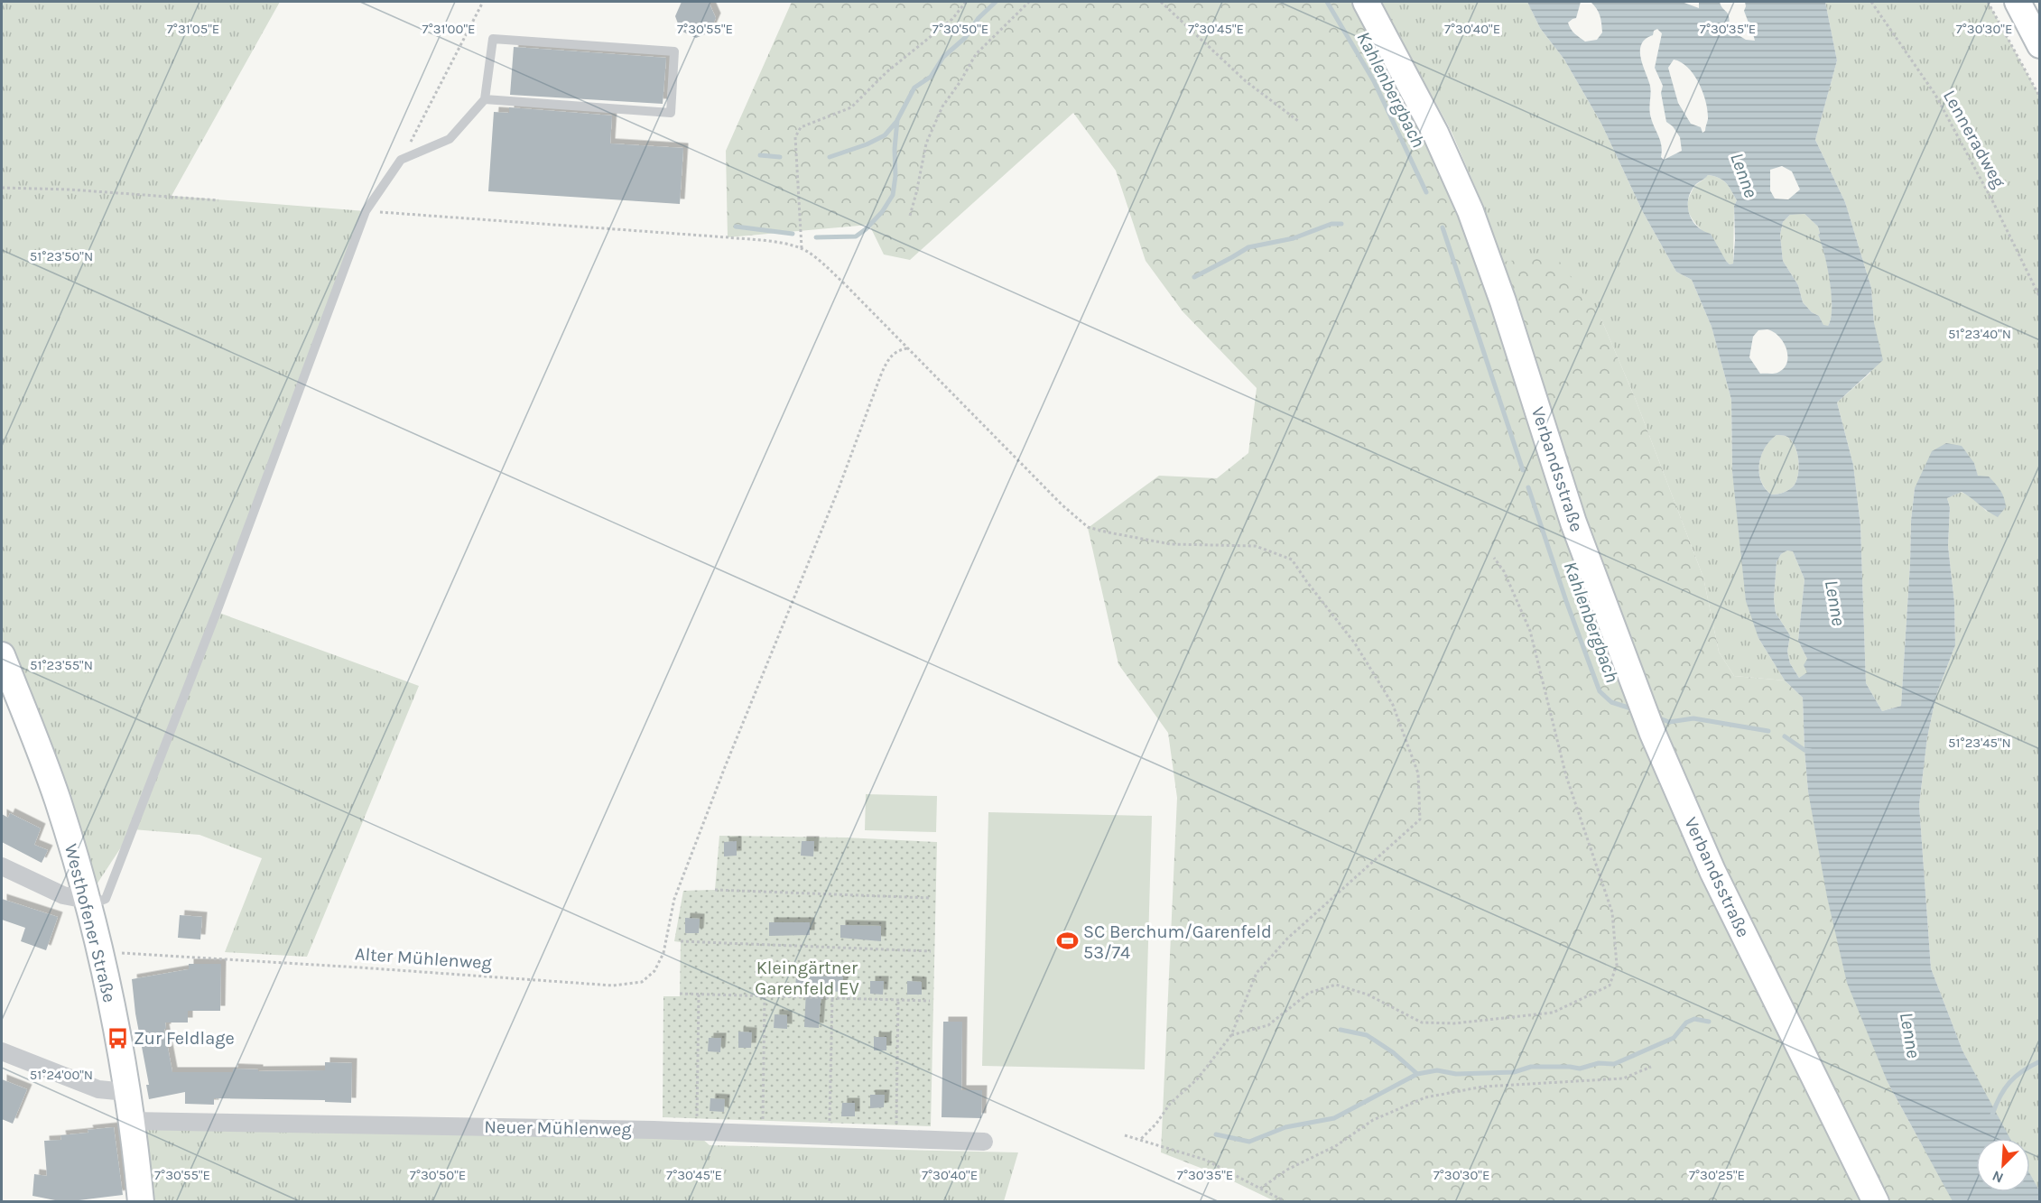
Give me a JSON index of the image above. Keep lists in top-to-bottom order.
{
  "streets": {
    "main road": ["Verbandsstraße", "Westhofener Straße"],
    "street": ["Neuer Mühlenweg"],
    "path": ["Lenneradweg", "Alter Mühlenweg"]
  },
  "crossings": [
    ["Westhofener Straße", "Alter Mühlenweg"],
    ["Westhofener Straße", "Neuer Mühlenweg"]
  ],
  "water": ["Kahlenbergbach", "Lenne"],
  "parks": ["Kleingärtner Garenfeld EV"],
  "places": {
    "sports": ["SC Berchum/Garenfeld 53/74"],
    "bus stop": ["Zur Feldlage"]
  },
  "north": "bottom left",
  "coordinates": [
    "7°31'05\"E",
    "7°31'00\"E",
    "7°30'55\"E",
    "7°30'50\"E",
    "7°30'45\"E",
    "7°30'40\"E",
    "7°30'35\"E",
    "7°30'30\"E",
    "51°23'50\"N",
    "51°23'40\"N",
    "51°23'55\"N",
    "51°23'45\"N",
    "51°24'00\"N",
    "7°30'25\"E"
  ]
}
